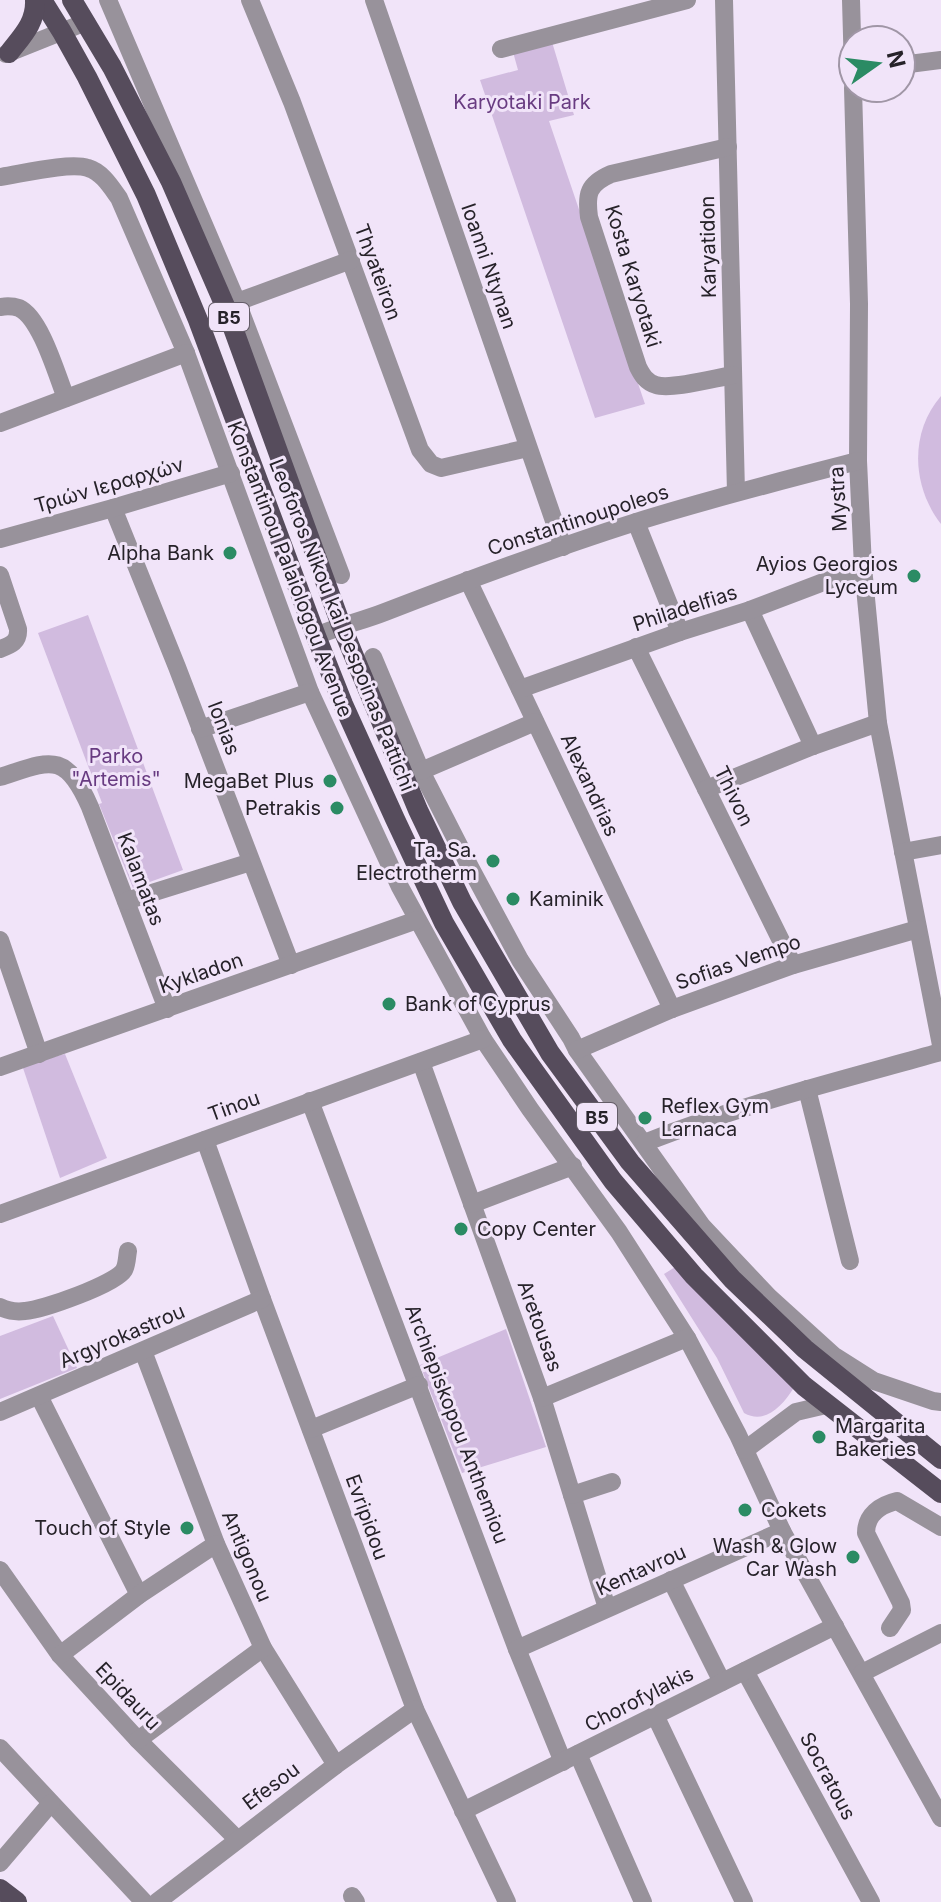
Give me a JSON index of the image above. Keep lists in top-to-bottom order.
{
  "streets": {
    "main road": ["B5", "Leoforos Nikou kai Despoinas Pattichi"],
    "street": [
      "Karyatidon",
      "Ioanni Ntynan",
      "Thyateiron",
      "Kosta Karyotaki",
      "Τριών Ιεραρχών",
      "Mystra",
      "Constantinoupoleos",
      "Konstantinou Palaiologou Avenue",
      "Philadelfias",
      "Ionias",
      "Alexandrias",
      "Thivon",
      "Kalamatas",
      "Sofias Vempo",
      "Kykladon",
      "Tinou",
      "Aretousas",
      "Argyrokastrou",
      "Archiepiskopou Anthemiou",
      "Evripidou",
      "Antigonou",
      "Kentavrou",
      "Epidauru",
      "Chorofylakis",
      "Socratous",
      "Efesou"
    ]
  },
  "crossings": [
    ["Karyatidon", "Kosta Karyotaki"],
    ["Karyatidon", "Constantinoupoleos"],
    ["Ioanni Ntynan", "Thyateiron"],
    ["Ioanni Ntynan", "Constantinoupoleos"],
    ["Τριών Ιεραρχών", "Konstantinou Palaiologou Avenue"],
    ["Τριών Ιεραρχών", "Ionias"],
    ["Mystra", "Constantinoupoleos"],
    ["Mystra", "Philadelfias"],
    ["Mystra", "Sofias Vempo"],
    ["Constantinoupoleos", "Leoforos Nikou kai Despoinas Pattichi"],
    ["Constantinoupoleos", "Alexandrias"],
    ["Konstantinou Palaiologou Avenue", "Kykladon"],
    ["Konstantinou Palaiologou Avenue", "Tinou"],
    ["Konstantinou Palaiologou Avenue", "Kentavrou"],
    ["Konstantinou Palaiologou Avenue", "Chorofylakis"],
    ["Philadelfias", "Alexandrias"],
    ["Philadelfias", "Thivon"],
    ["Ionias", "Kykladon"],
    ["Alexandrias", "Sofias Vempo"],
    ["Thivon", "Sofias Vempo"],
    ["Kalamatas", "Kykladon"],
    ["Tinou", "Aretousas"],
    ["Tinou", "Archiepiskopou Anthemiou"],
    ["Tinou", "Evripidou"],
    ["Aretousas", "Kentavrou"],
    ["Argyrokastrou", "Evripidou"],
    ["Argyrokastrou", "Antigonou"],
    ["Archiepiskopou Anthemiou", "Kentavrou"],
    ["Archiepiskopou Anthemiou", "Chorofylakis"],
    ["Evripidou", "Chorofylakis"],
    ["Evripidou", "Efesou"],
    ["Antigonou", "Efesou"],
    ["Epidauru", "Efesou"],
    ["Chorofylakis", "Socratous"]
  ],
  "parks": ["Karyotaki Park", "Parko \"Artemis\""],
  "places": [
    "Alpha Bank",
    "Ayios Georgios Lyceum",
    "MegaBet Plus",
    "Petrakis",
    "Ta. Sa. Electrotherm",
    "Kaminik",
    "Bank of Cyprus",
    "Reflex Gym Larnaca",
    "Copy Center",
    "Margarita Bakeries",
    "Cokets",
    "Touch of Style",
    "Wash & Glow Car Wash"
  ],
  "north": "right"
}
